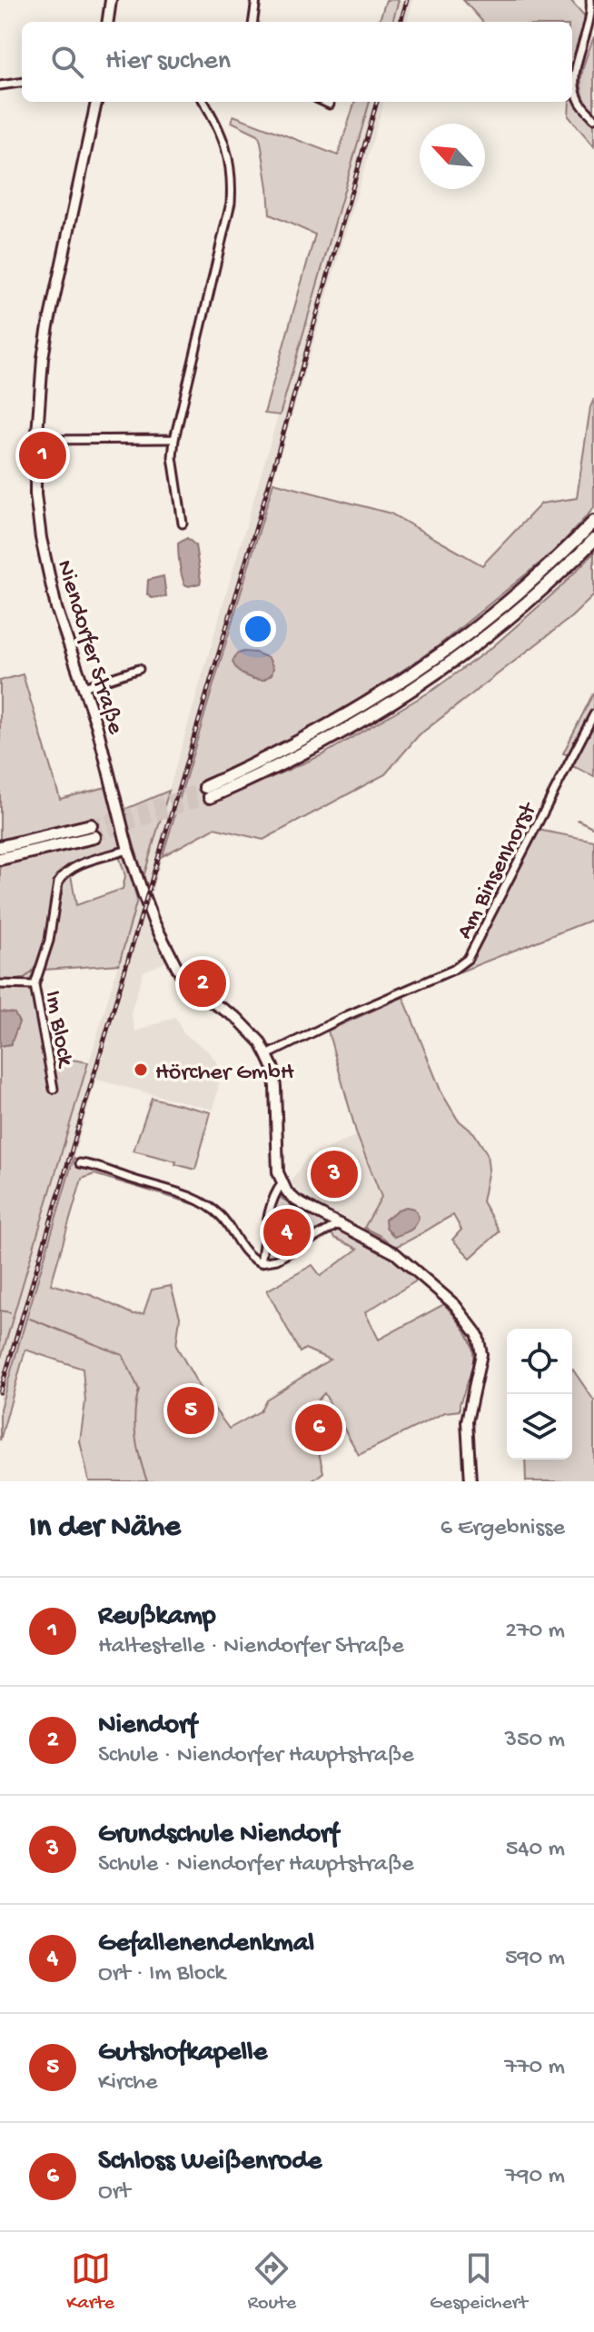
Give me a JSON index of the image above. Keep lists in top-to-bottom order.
{
  "streets": {
    "main road": ["Niendorfer Straße"],
    "street": ["Am Binsenhorst", "Im Block"]
  },
  "crossings": [
    ["Niendorfer Straße", "Am Binsenhorst"],
    ["Niendorfer Straße", "Im Block"]
  ],
  "places": ["Hörcher GmbH"],
  "north": "top left",
  "page": {
    "search": "Hier suchen",
    "pins": [
      "1",
      "2",
      "3",
      "4",
      "5",
      "6"
    ],
    "heading": ["In der Nähe", "6 Ergebnisse"],
    "list": [
      {
        "mark": "1",
        "name": "Reußkamp",
        "note": "Haltestelle · Niendorfer Straße",
        "value": "270 m"
      },
      {
        "mark": "2",
        "name": "Niendorf",
        "note": "Schule · Niendorfer Hauptstraße",
        "value": "350 m"
      },
      {
        "mark": "3",
        "name": "Grundschule Niendorf",
        "note": "Schule · Niendorfer Hauptstraße",
        "value": "540 m"
      },
      {
        "mark": "4",
        "name": "Gefallenendenkmal",
        "note": "Ort · Im Block",
        "value": "590 m"
      },
      {
        "mark": "5",
        "name": "Gutshofkapelle",
        "note": "Kirche",
        "value": "770 m"
      },
      {
        "mark": "6",
        "name": "Schloss Weißenrode",
        "note": "Ort",
        "value": "790 m"
      }
    ],
    "nav": ["Karte", "Route", "Gespeichert"]
  }
}
